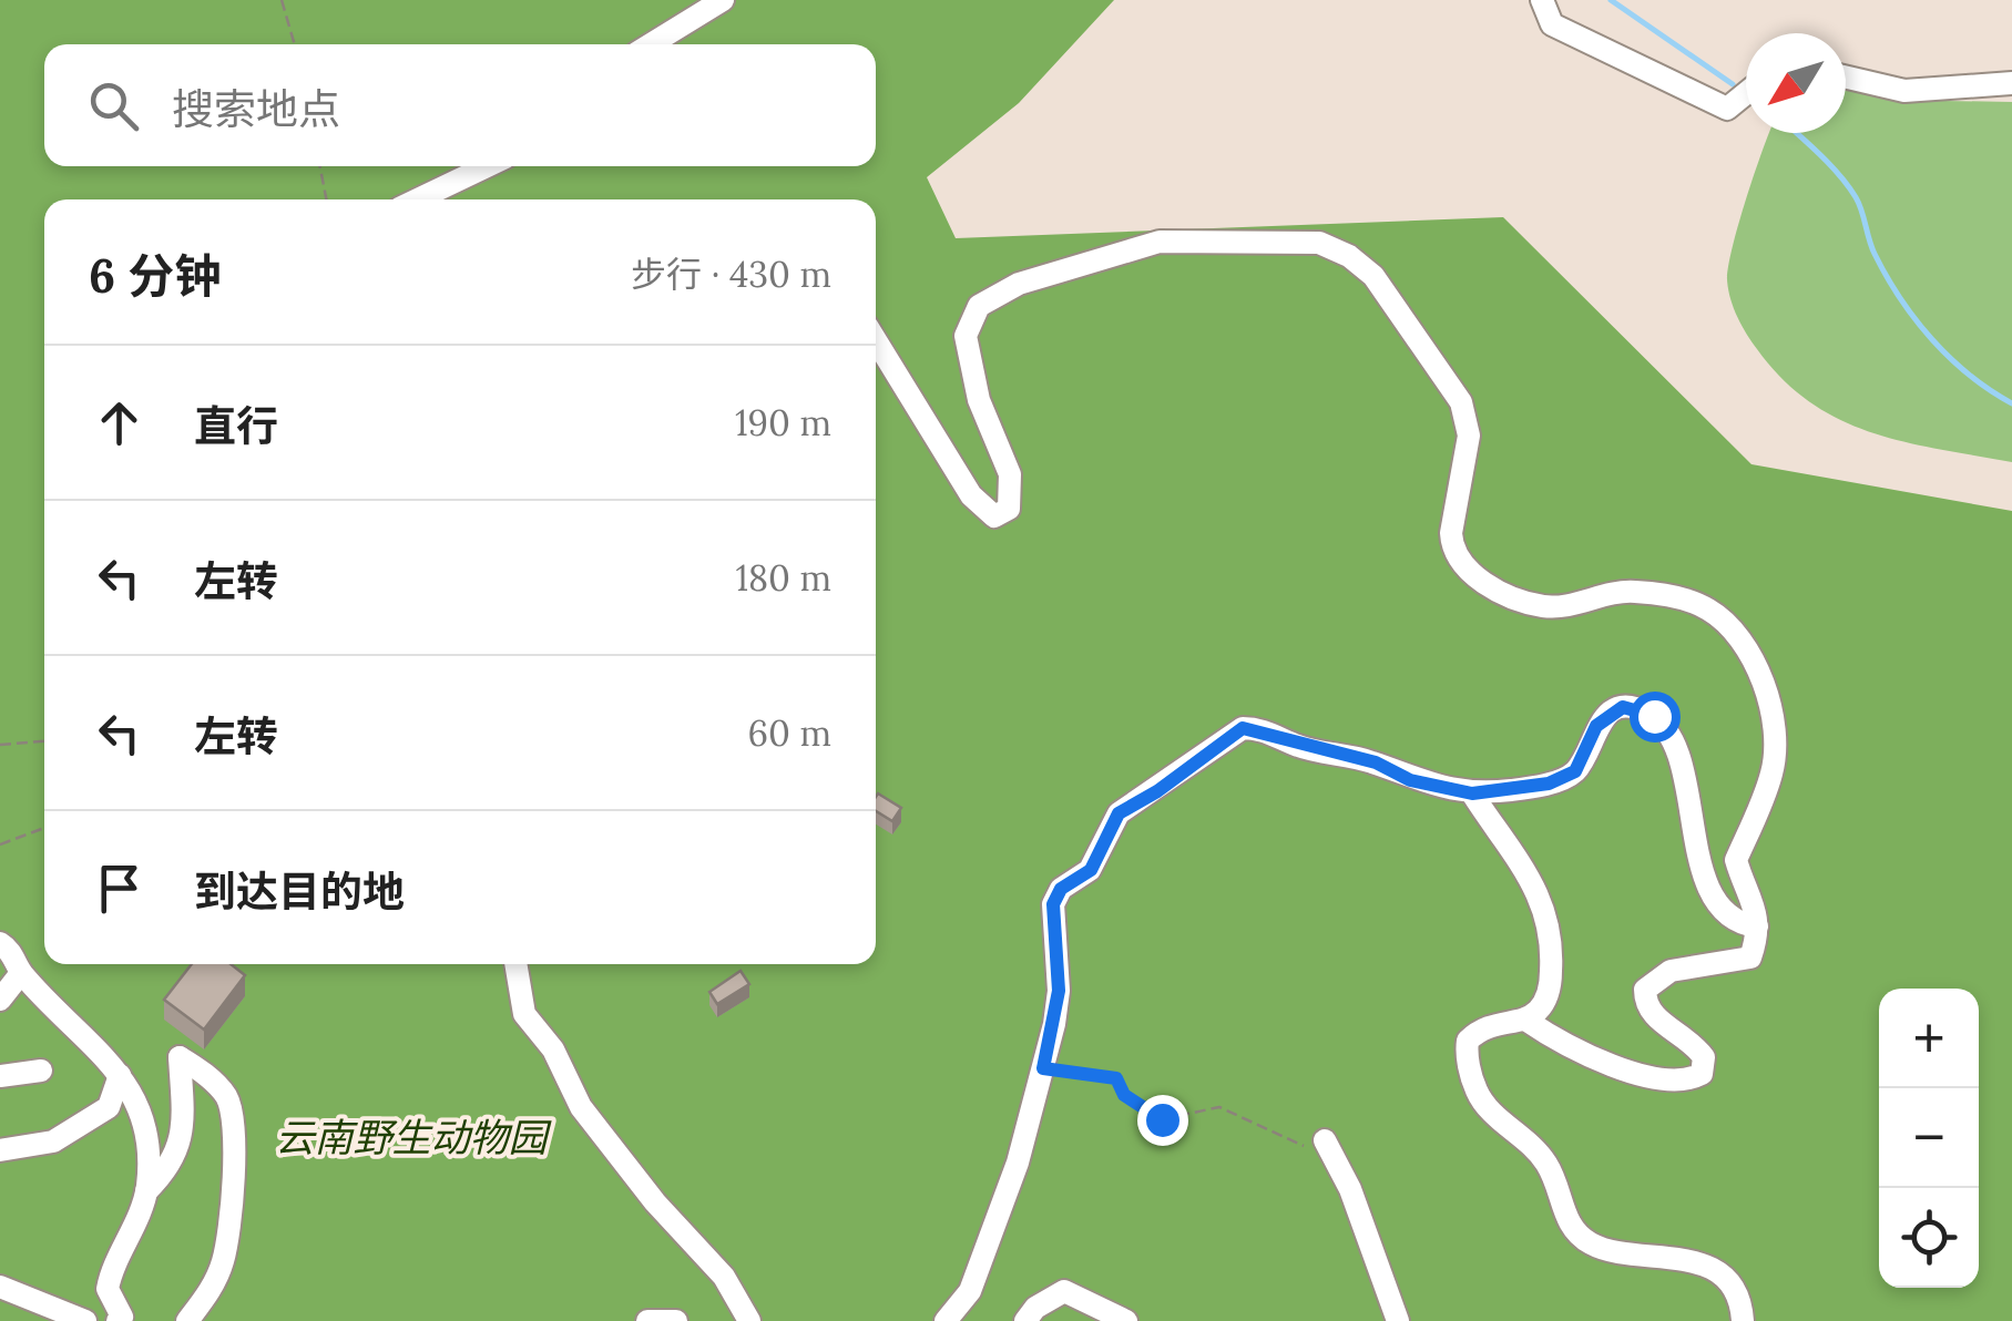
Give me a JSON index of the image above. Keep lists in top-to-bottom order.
{
  "parks": ["云南野生动物园"],
  "north": "bottom left",
  "page": {
    "search": "搜索地点",
    "heading": ["6 分钟", "步行 · 430 m"],
    "list": [
      ["直行", "190 m"],
      ["左转", "180 m"],
      ["左转", "60 m"],
      "到达目的地"
    ],
    "map_buttons": ["+", "−"]
  }
}
